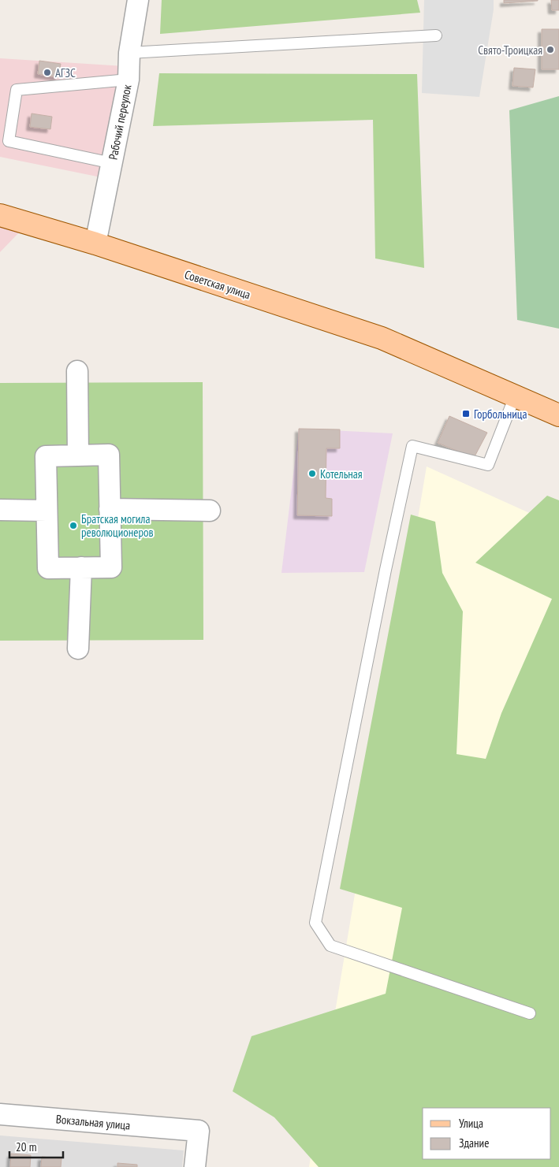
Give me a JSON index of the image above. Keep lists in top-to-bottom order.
{
  "streets": {
    "main road": ["Советская улица"],
    "street": ["Рабочий переулок", "Вокзальная улица"]
  },
  "crossings": [
    ["Рабочий переулок", "Советская улица"]
  ],
  "places": {
    "other": [
      "Свято-Троицкая",
      "АГЗС",
      "Котельная",
      "Братская могила революционеров"
    ],
    "transit": ["Горбольница"]
  },
  "legend": ["Улица", "Здание"],
  "scale_bar": "20 m"
}
